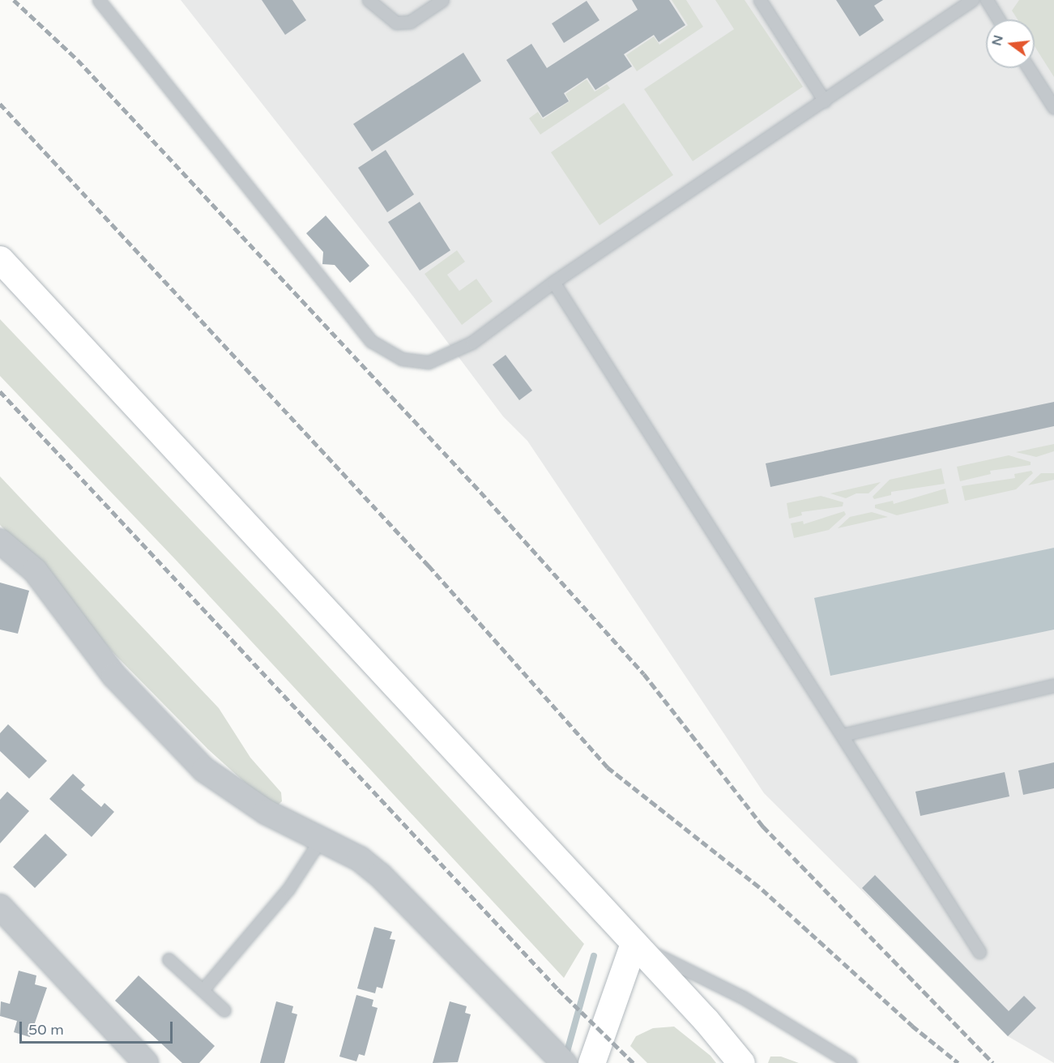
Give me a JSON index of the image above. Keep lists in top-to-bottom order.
{
  "scale_bar": "50 m",
  "north": "left"
}
